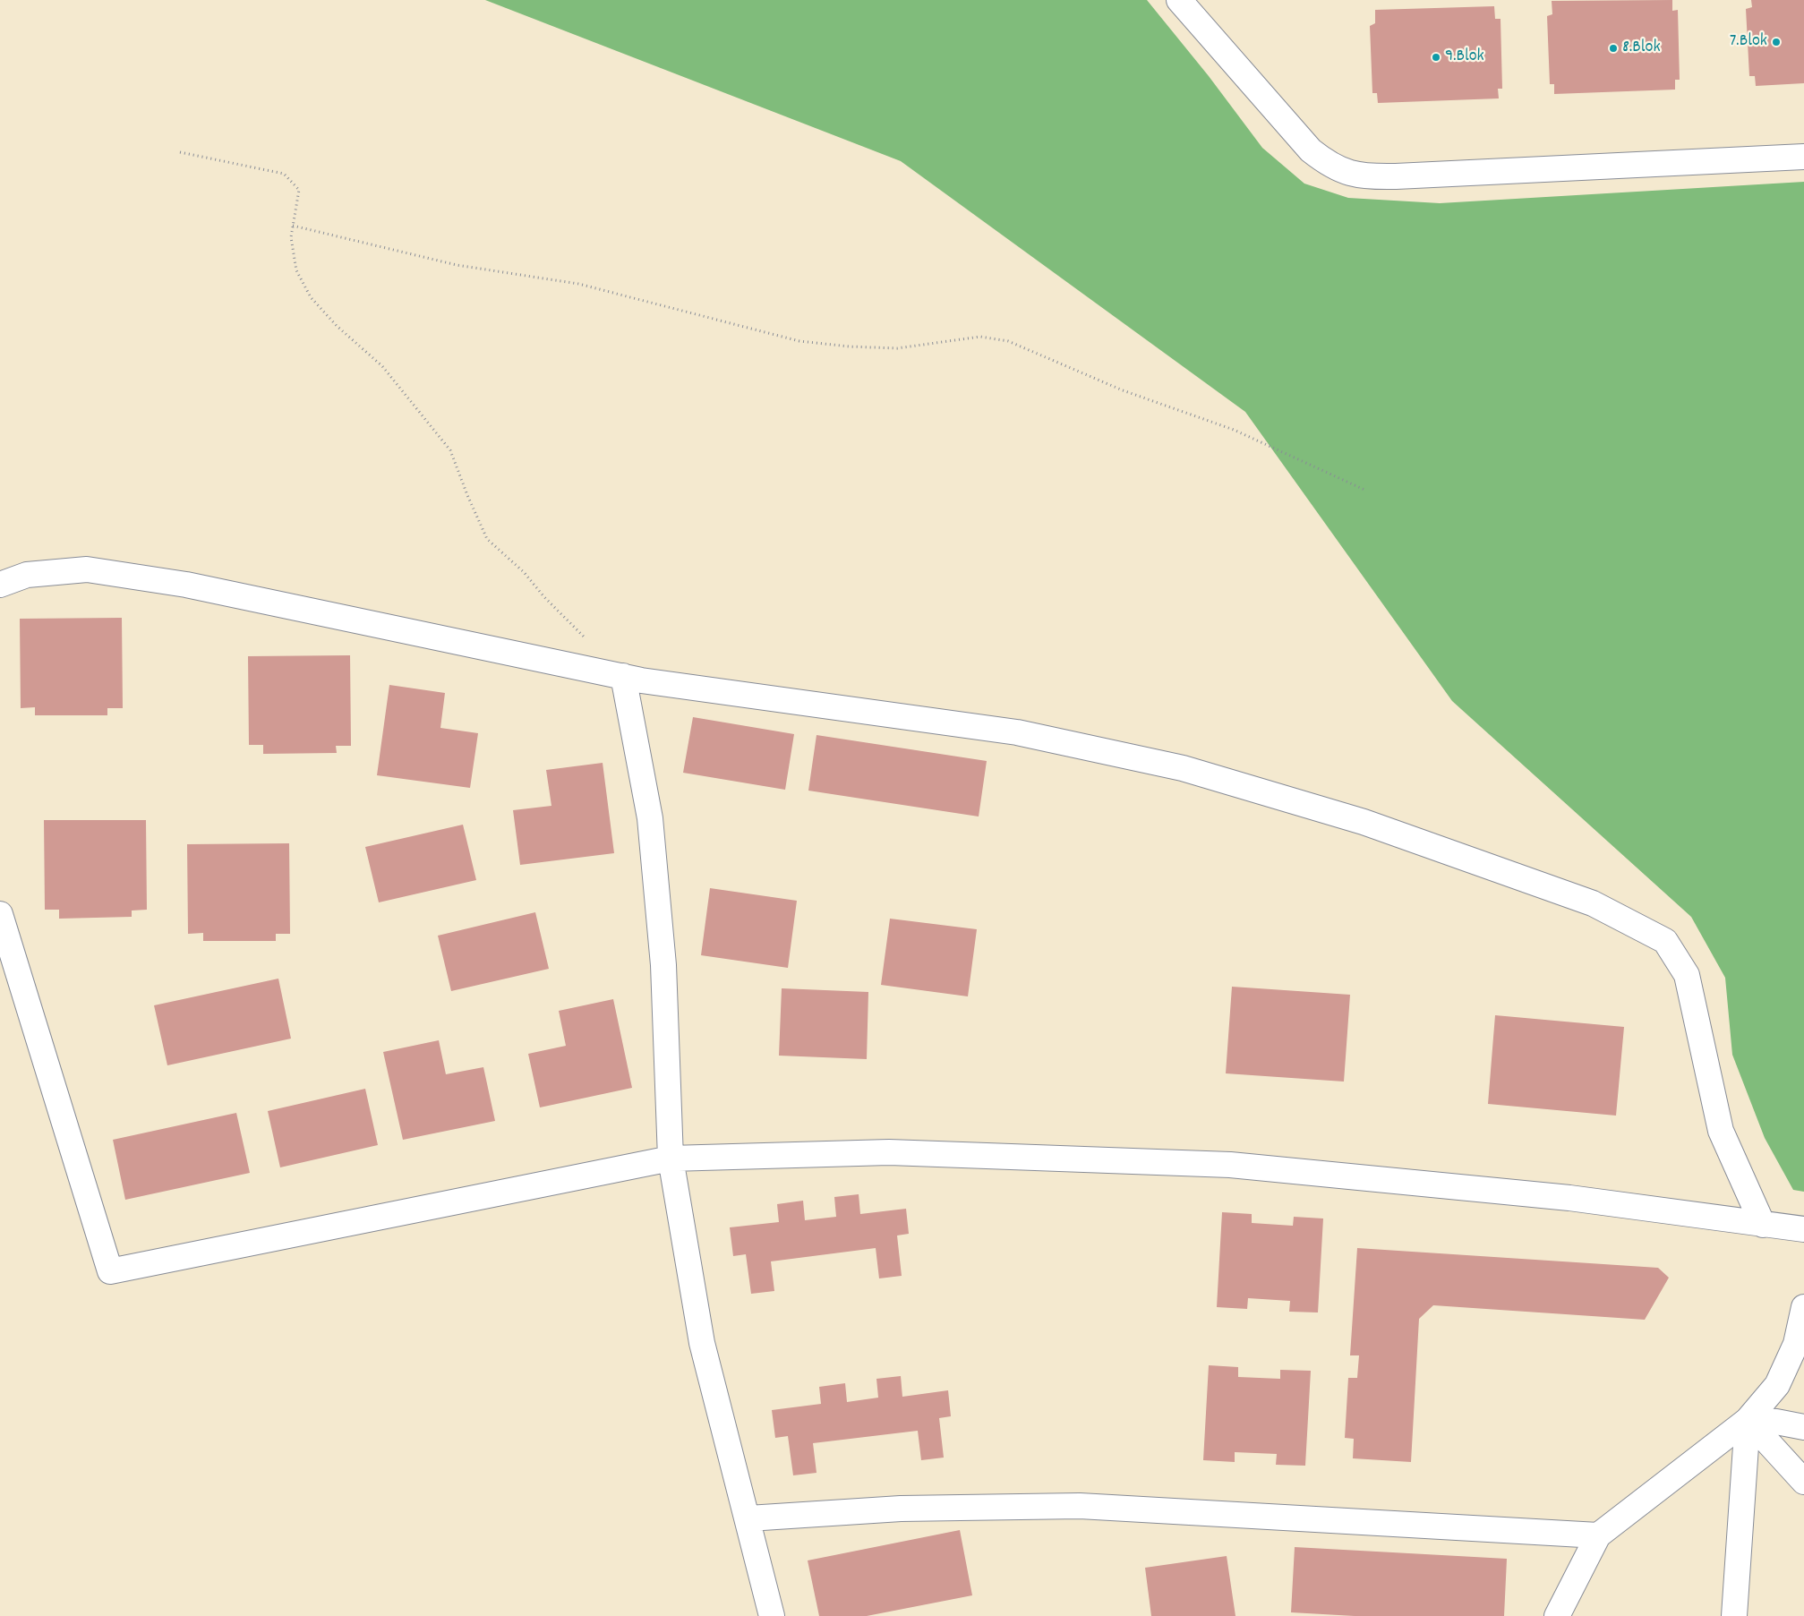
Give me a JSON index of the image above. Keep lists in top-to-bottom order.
{
  "places": ["7.Blok", "8.Blok", "9.Blok"]
}
